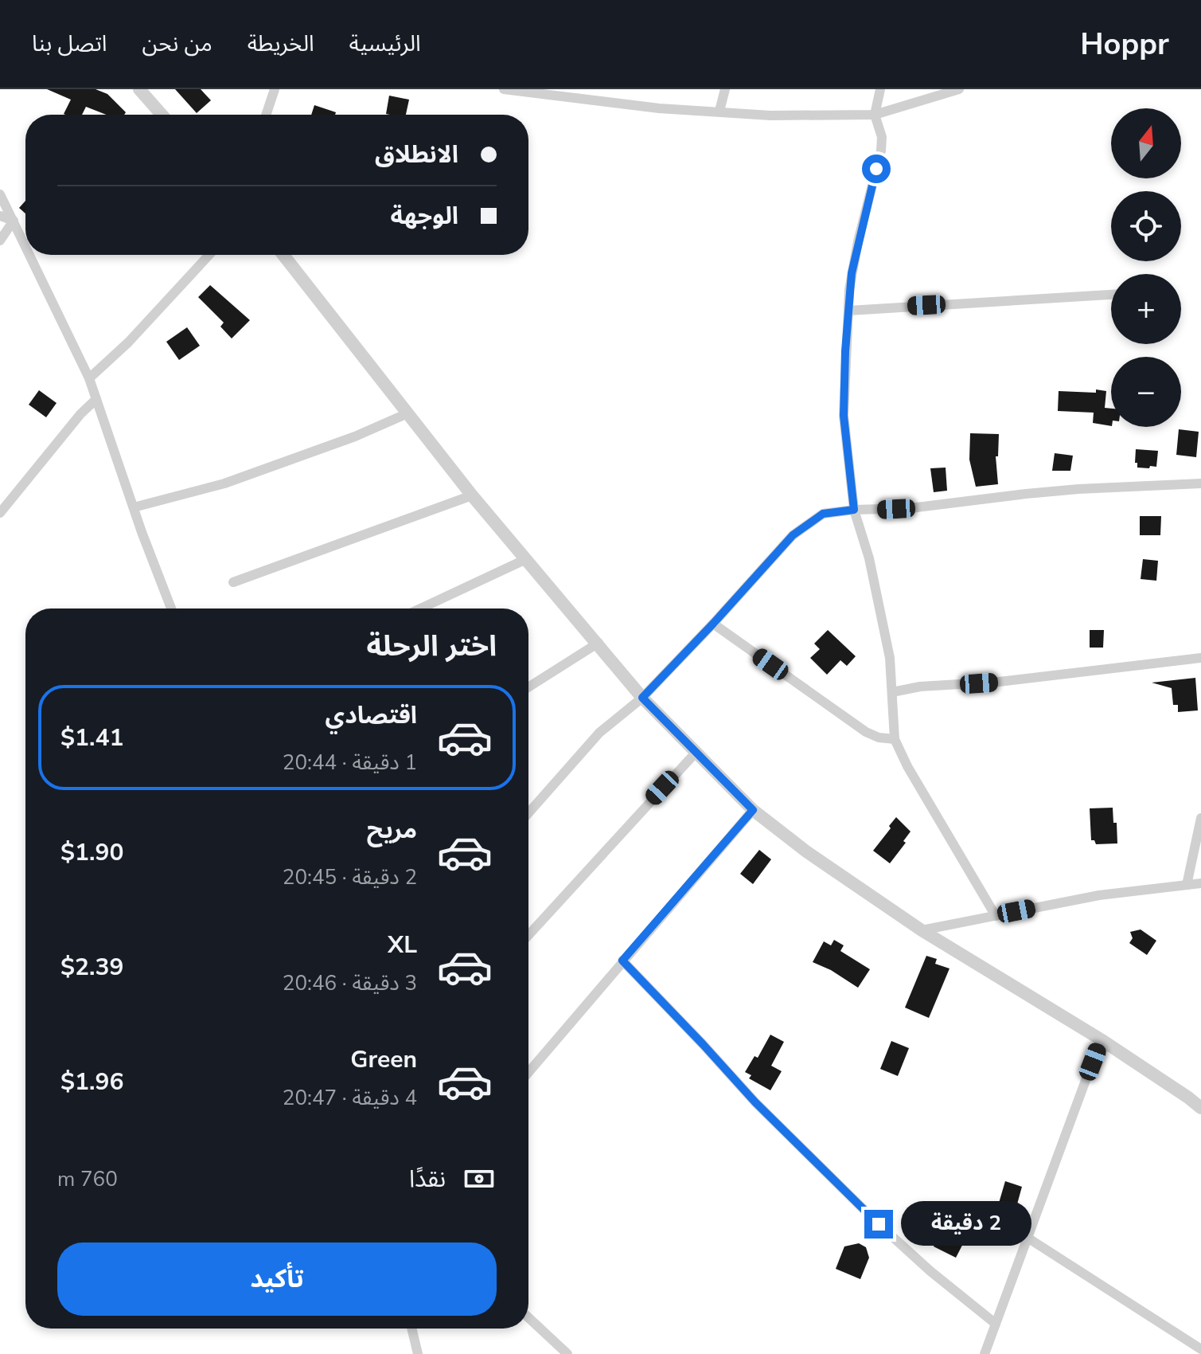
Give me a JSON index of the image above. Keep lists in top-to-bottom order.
{
  "north": "top",
  "page": {
    "header": "Hoppr",
    "nav": [
      "الرئيسية",
      "الخريطة",
      "من نحن",
      "اتصل بنا"
    ],
    "map_buttons": ["+", "−"],
    "banner": ["الانطلاق", "الوجهة"],
    "heading": "اختر الرحلة",
    "list": [
      {
        "name": "اقتصادي",
        "note": "1 دقيقة · 20:44",
        "value": "$1.41"
      },
      {
        "name": "مريح",
        "note": "2 دقيقة · 20:45",
        "value": "$1.90"
      },
      {
        "name": "XL",
        "note": "3 دقيقة · 20:46",
        "value": "$2.39"
      },
      {
        "name": "Green",
        "note": "4 دقيقة · 20:47",
        "value": "$1.96"
      }
    ],
    "pay": ["نقدًا", "760 m"],
    "bubble": "2 دقيقة",
    "buttons": "تأكيد"
  }
}
